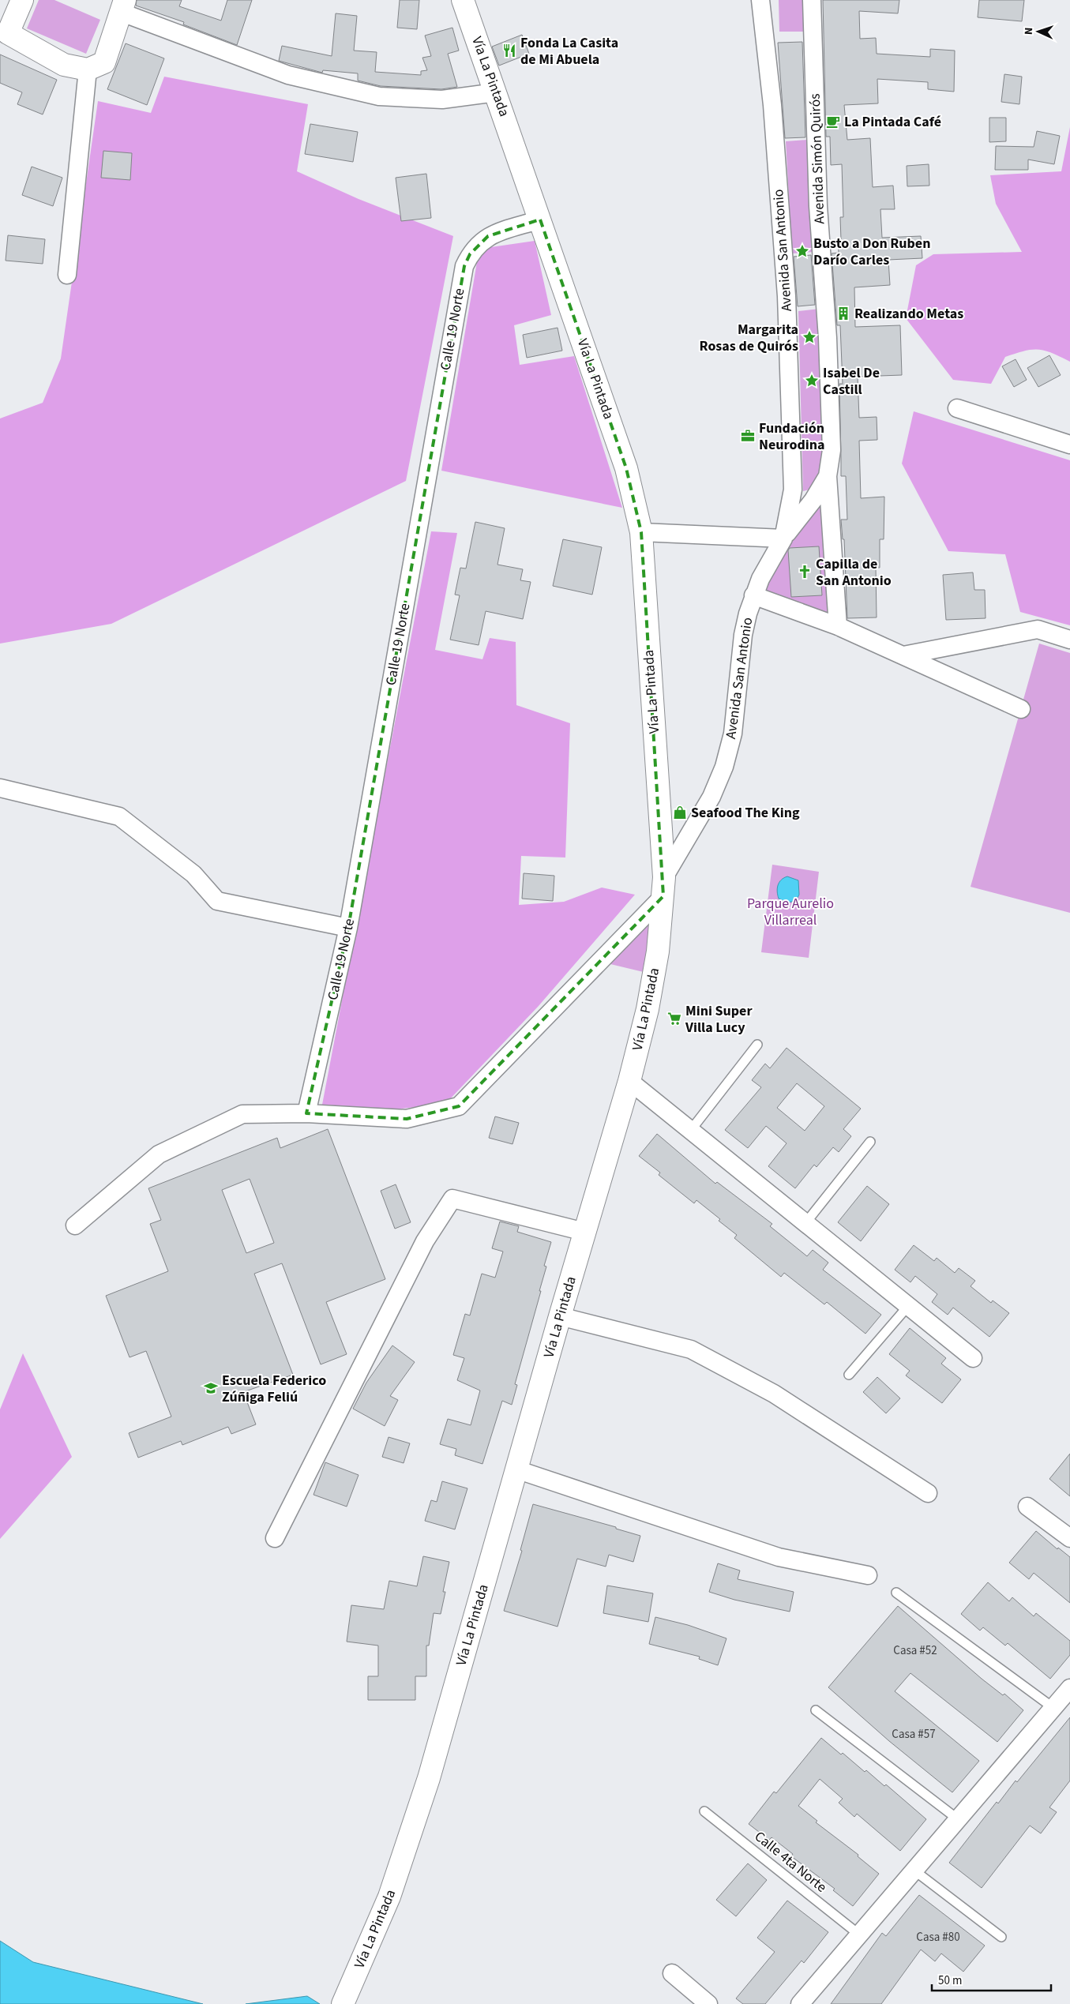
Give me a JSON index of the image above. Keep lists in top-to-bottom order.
{
  "streets": {
    "main road": ["Vía La Pintada"],
    "street": ["Avenida Simón Quirós", "Avenida San Antonio", "Calle 19 Norte"],
    "lane": ["Calle 4ta Norte"]
  },
  "crossings": [
    ["Vía La Pintada", "Avenida San Antonio"],
    ["Vía La Pintada", "Calle 19 Norte"],
    ["Avenida Simón Quirós", "Avenida San Antonio"],
    ["Avenida San Antonio", "Calle 19 Norte"]
  ],
  "parks": ["Parque Aurelio Villarreal"],
  "places": {
    "restaurant": ["Fonda La Casita de Mi Abuela"],
    "cafe": ["La Pintada Café"],
    "place": ["Busto a Don Ruben Darío Carles", "Margarita Rosas de Quirós", "Isabel De Castill"],
    "building": ["Realizando Metas"],
    "office": ["Fundación Neurodina"],
    "church": ["Capilla de San Antonio"],
    "shop": ["Seafood The King"],
    "supermarket": ["Mini Super Villa Lucy"],
    "school or university": ["Escuela Federico Zúñiga Feliú"]
  },
  "house_numbers": ["Casa #52", "Casa #57", "Casa #80"],
  "scale_bar": "50 m",
  "north": "left"
}
